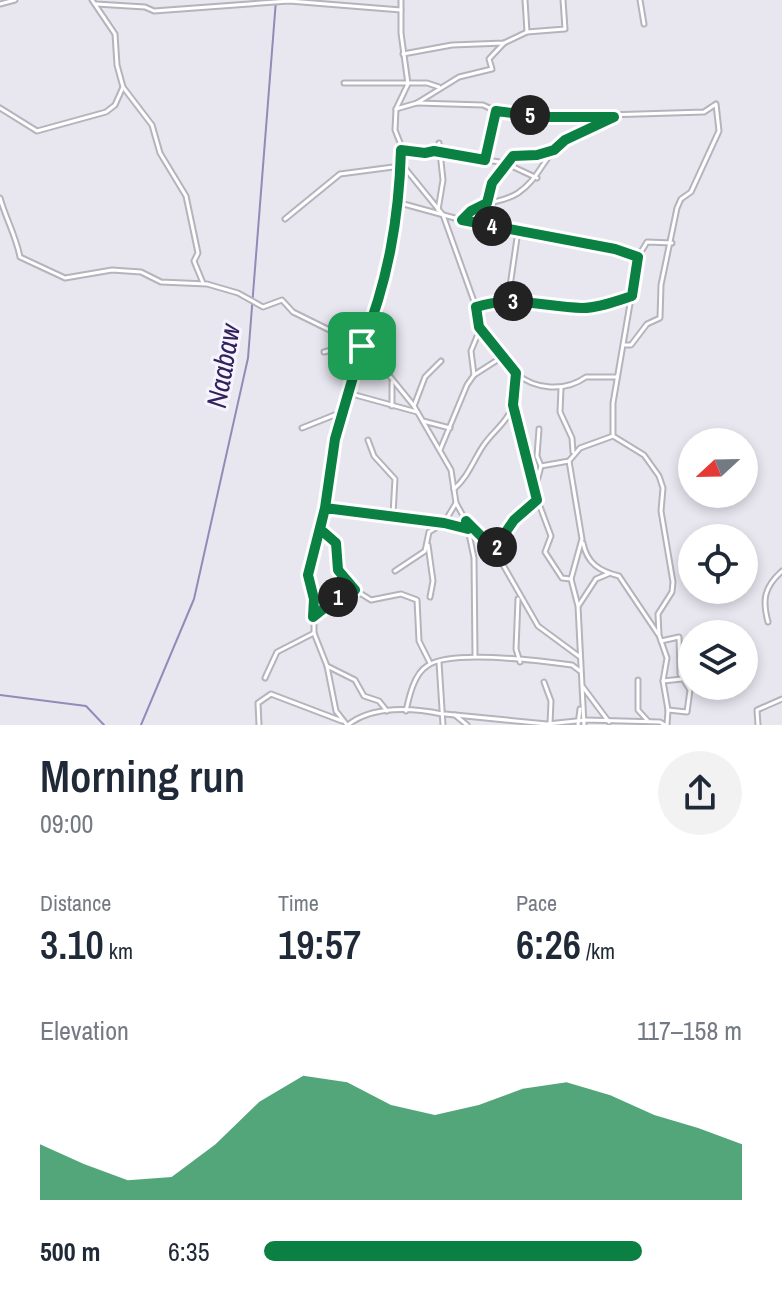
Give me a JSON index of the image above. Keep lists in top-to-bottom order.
{
  "water": ["Naabaw"],
  "north": "left",
  "page": {
    "pins": [
      "5",
      "4",
      "3",
      "2",
      "1"
    ],
    "heading": ["Morning run", "09:00"],
    "stats": [
      ["Distance", "3.10 km"],
      ["Time", "19:57"],
      ["Pace", "6:26 /km"]
    ],
    "chart": ["Elevation", "117–158 m"],
    "list": [
      {
        "name": "500 m",
        "note": "6:35"
      }
    ]
  }
}
